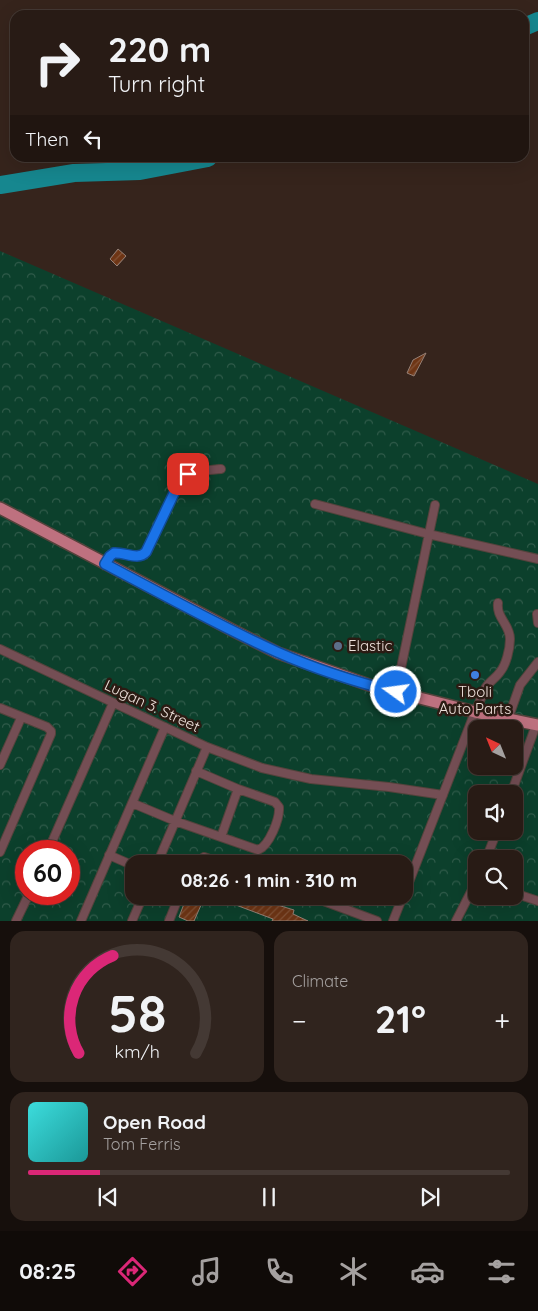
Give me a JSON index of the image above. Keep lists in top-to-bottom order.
{
  "streets": {
    "street": ["Lugan 3. Street"]
  },
  "places": ["Elastic", "Tboli Auto Parts"],
  "north": "top left",
  "page": {
    "turn": ["220 m", "Turn right"],
    "then": "Then",
    "limit": "60",
    "trip": "08:26 · 1 min · 310 m",
    "tile": "Climate",
    "heat": ["−", "21°", "+"],
    "song": ["Open Road", "Tom Ferris"],
    "tabs": "08:25",
    "gauge": ["58", "km/h"]
  }
}
